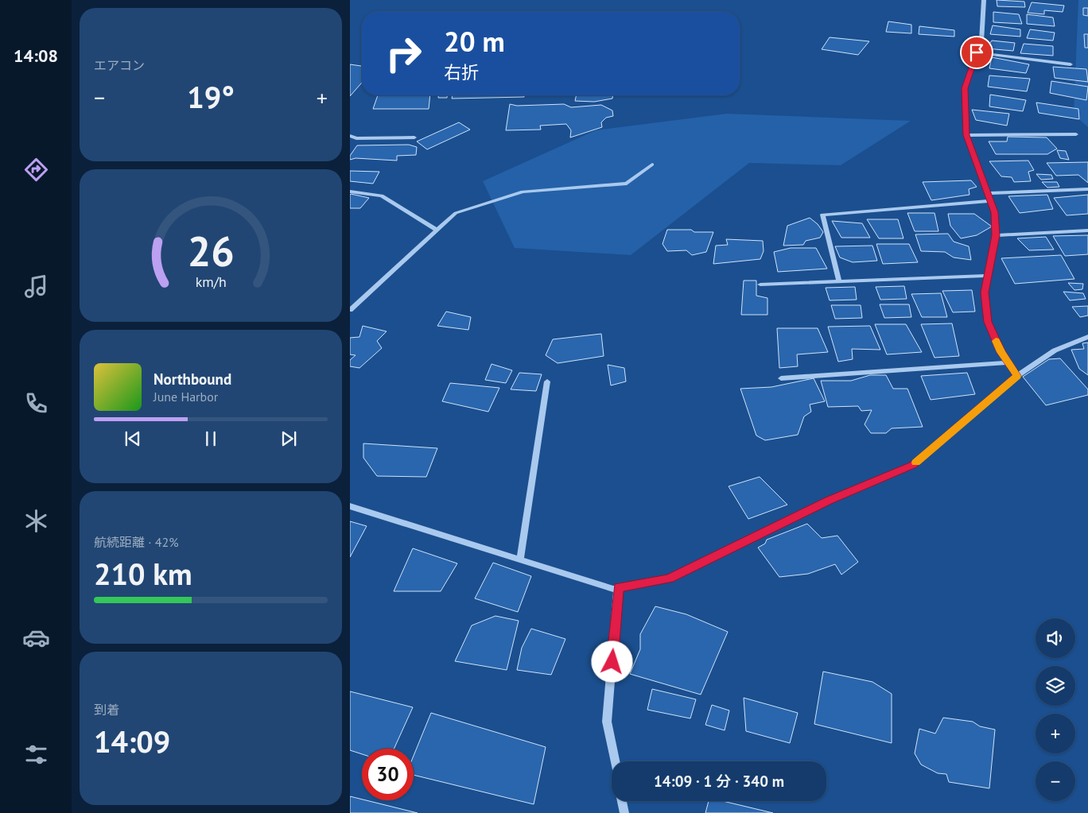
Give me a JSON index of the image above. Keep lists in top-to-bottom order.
{
  "page": {
    "tabs": "14:08",
    "tile": [
      "エアコン",
      ["航続距離 · 42%", "210 km"],
      ["到着", "14:09"]
    ],
    "turn": ["20 m", "右折"],
    "heat": ["−", "19°", "+"],
    "song": ["Northbound", "June Harbor"],
    "map_buttons": ["+", "−"],
    "limit": "30",
    "trip": "14:09 · 1 分 · 340 m",
    "gauge": ["26", "km/h"]
  }
}
